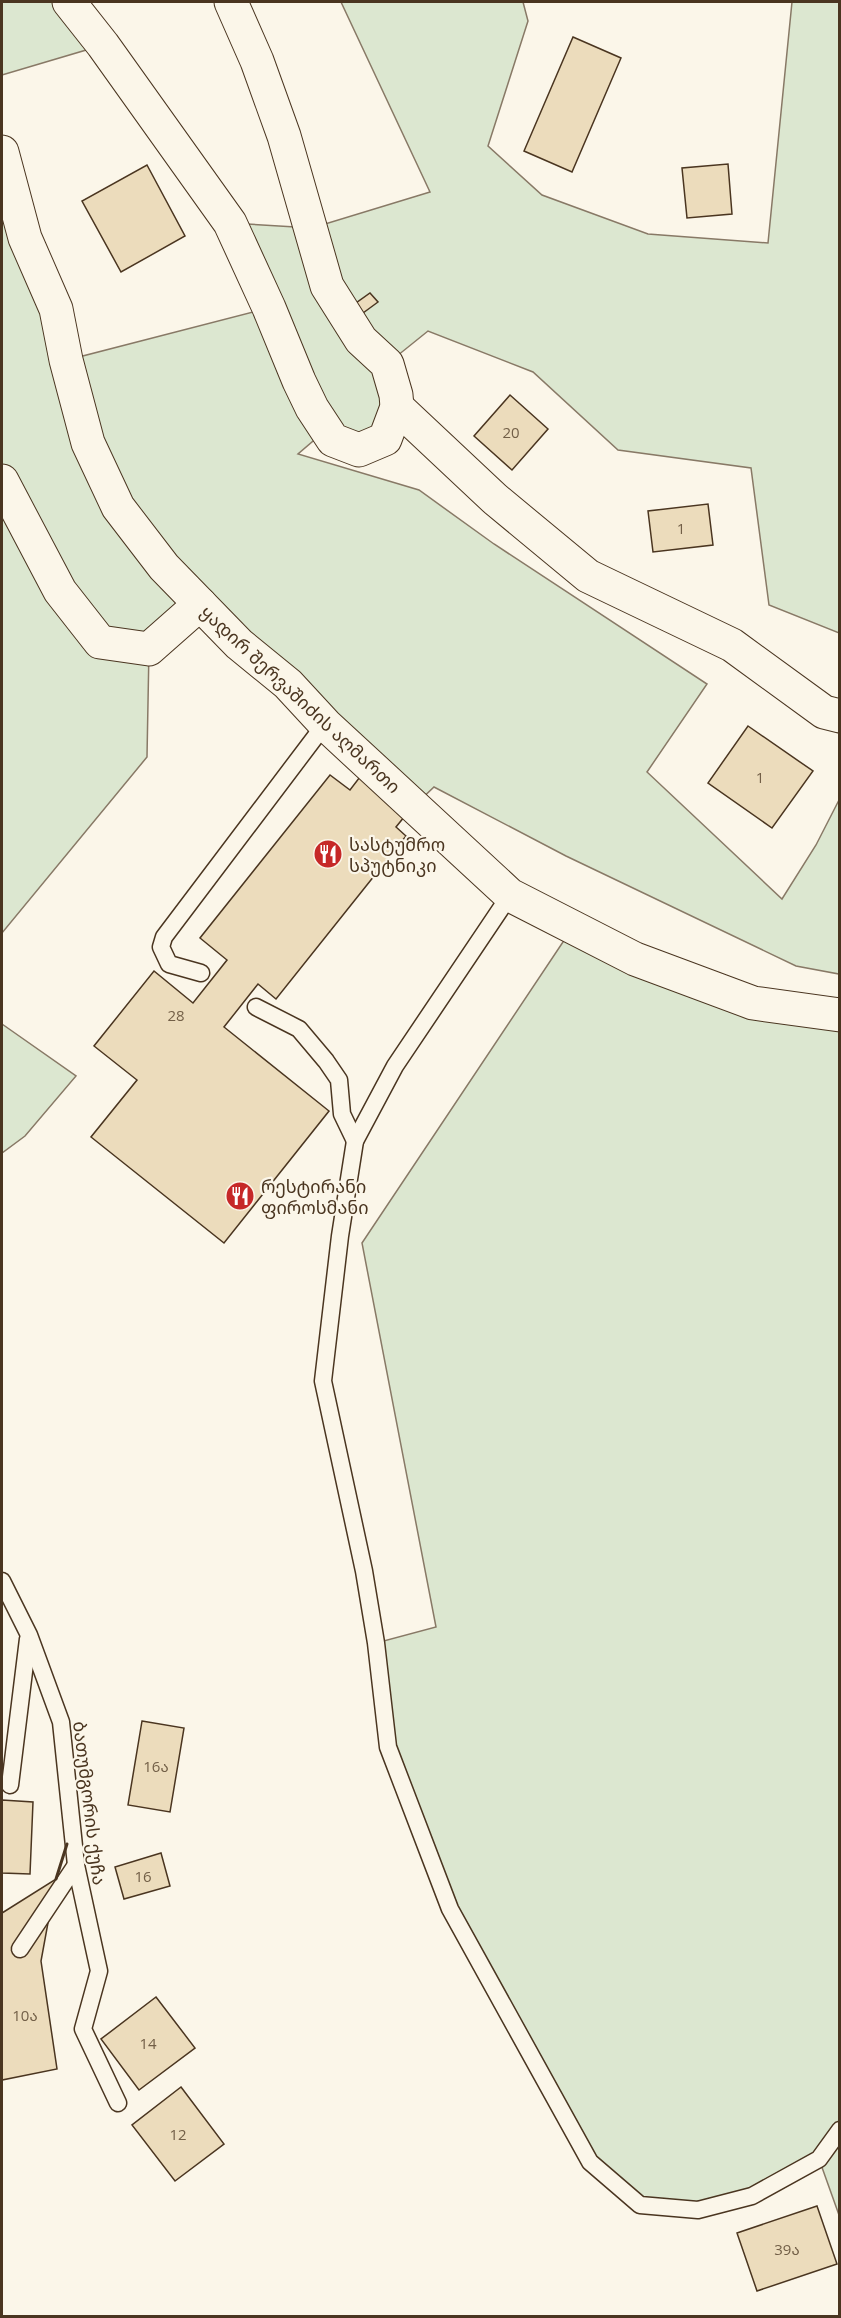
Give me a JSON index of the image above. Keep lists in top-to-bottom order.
{
  "streets": {
    "street": ["ყადირ შერვაშიძის აღმართი"],
    "lane": ["ბათუმგორის ქუჩა"]
  },
  "places": {
    "restaurant": ["სასტუმრო სპუტნიკი", "რესტირანი ფიროსმანი"]
  },
  "house_numbers": [
    "20",
    "1",
    "1",
    "28",
    "16ა",
    "16",
    "10ა",
    "14",
    "12",
    "39ა"
  ]
}
